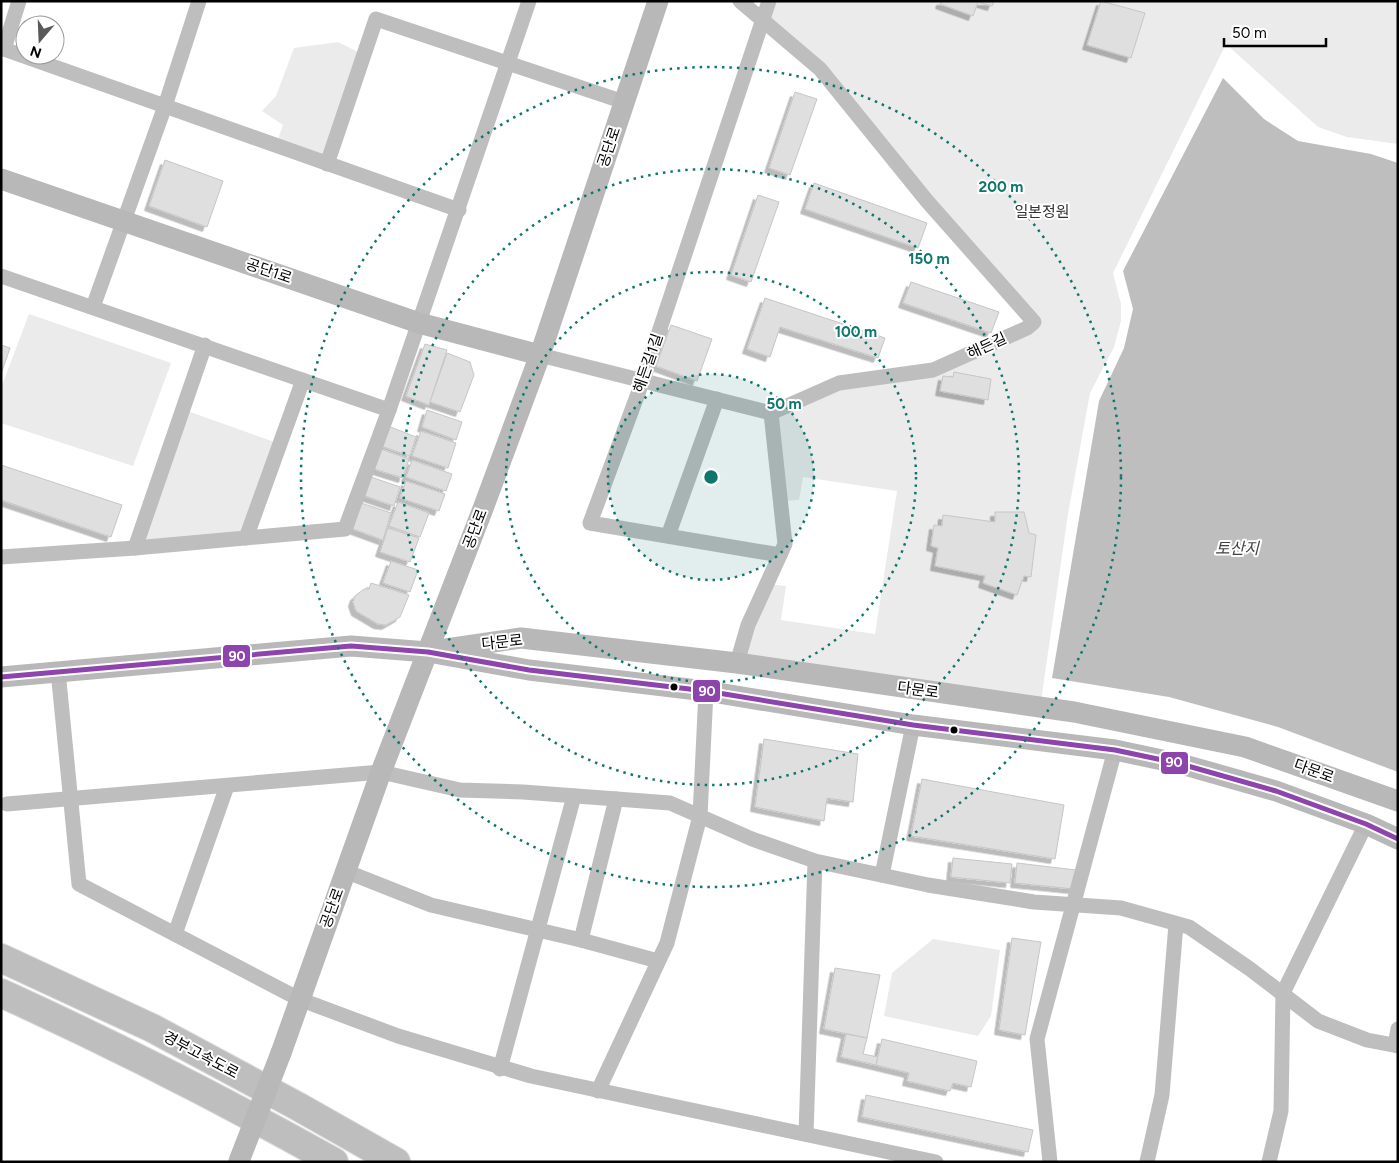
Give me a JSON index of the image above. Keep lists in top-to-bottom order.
{
  "streets": {
    "highway": ["경부고속도로"],
    "main road": ["공단로", "공단1로", "다문로"],
    "street": ["해든길", "해든길1길"]
  },
  "crossings": [
    ["공단로", "공단1로"],
    ["공단로", "다문로"],
    ["해든길", "해든길1길"]
  ],
  "water": ["토산지"],
  "parks": ["일본정원"],
  "lines": ["transit line 90"],
  "scale_bar": "50 m",
  "north": "bottom",
  "rings": [
    "200 m",
    "150 m",
    "100 m",
    "50 m"
  ]
}
